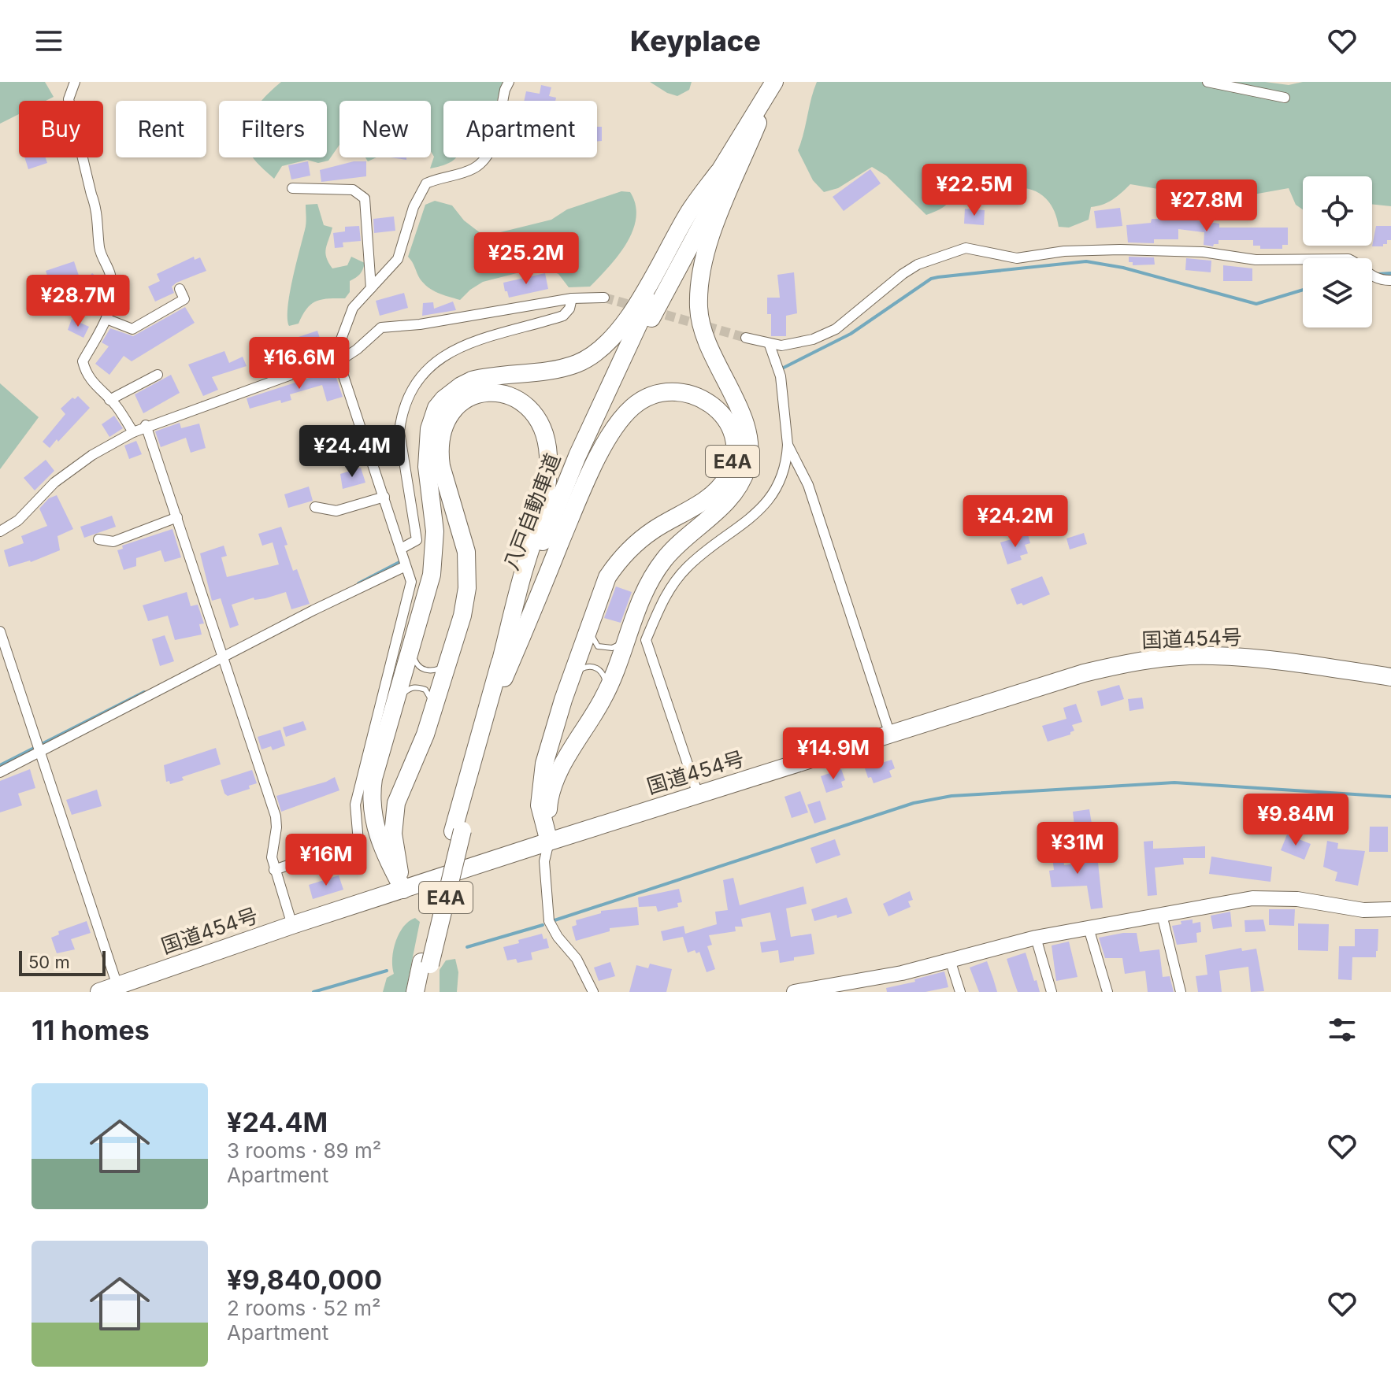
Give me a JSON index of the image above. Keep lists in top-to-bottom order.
{
  "streets": {
    "highway": ["E4A", "八戸自動車道", "国道454号"]
  },
  "crossings": [
    ["E4A", "八戸自動車道"],
    ["E4A", "国道454号"]
  ],
  "scale_bar": "50 m",
  "page": {
    "header": "Keyplace",
    "chip": [
      "Buy",
      "Rent",
      "Filters",
      "New",
      "Apartment"
    ],
    "price": [
      "¥22.5M",
      "¥27.8M",
      "¥25.2M",
      "¥28.7M",
      "¥16.6M",
      "¥24.4M",
      "¥24.2M",
      "¥14.9M",
      "¥9.84M",
      "¥31M",
      "¥16M"
    ],
    "scale": "50 m",
    "heading": "11 homes",
    "list": [
      {
        "name": "¥24.4M",
        "note": "3 rooms · 89 m² · Apartment"
      },
      {
        "name": "¥9,840,000",
        "note": "2 rooms · 52 m² · Apartment"
      }
    ]
  }
}
